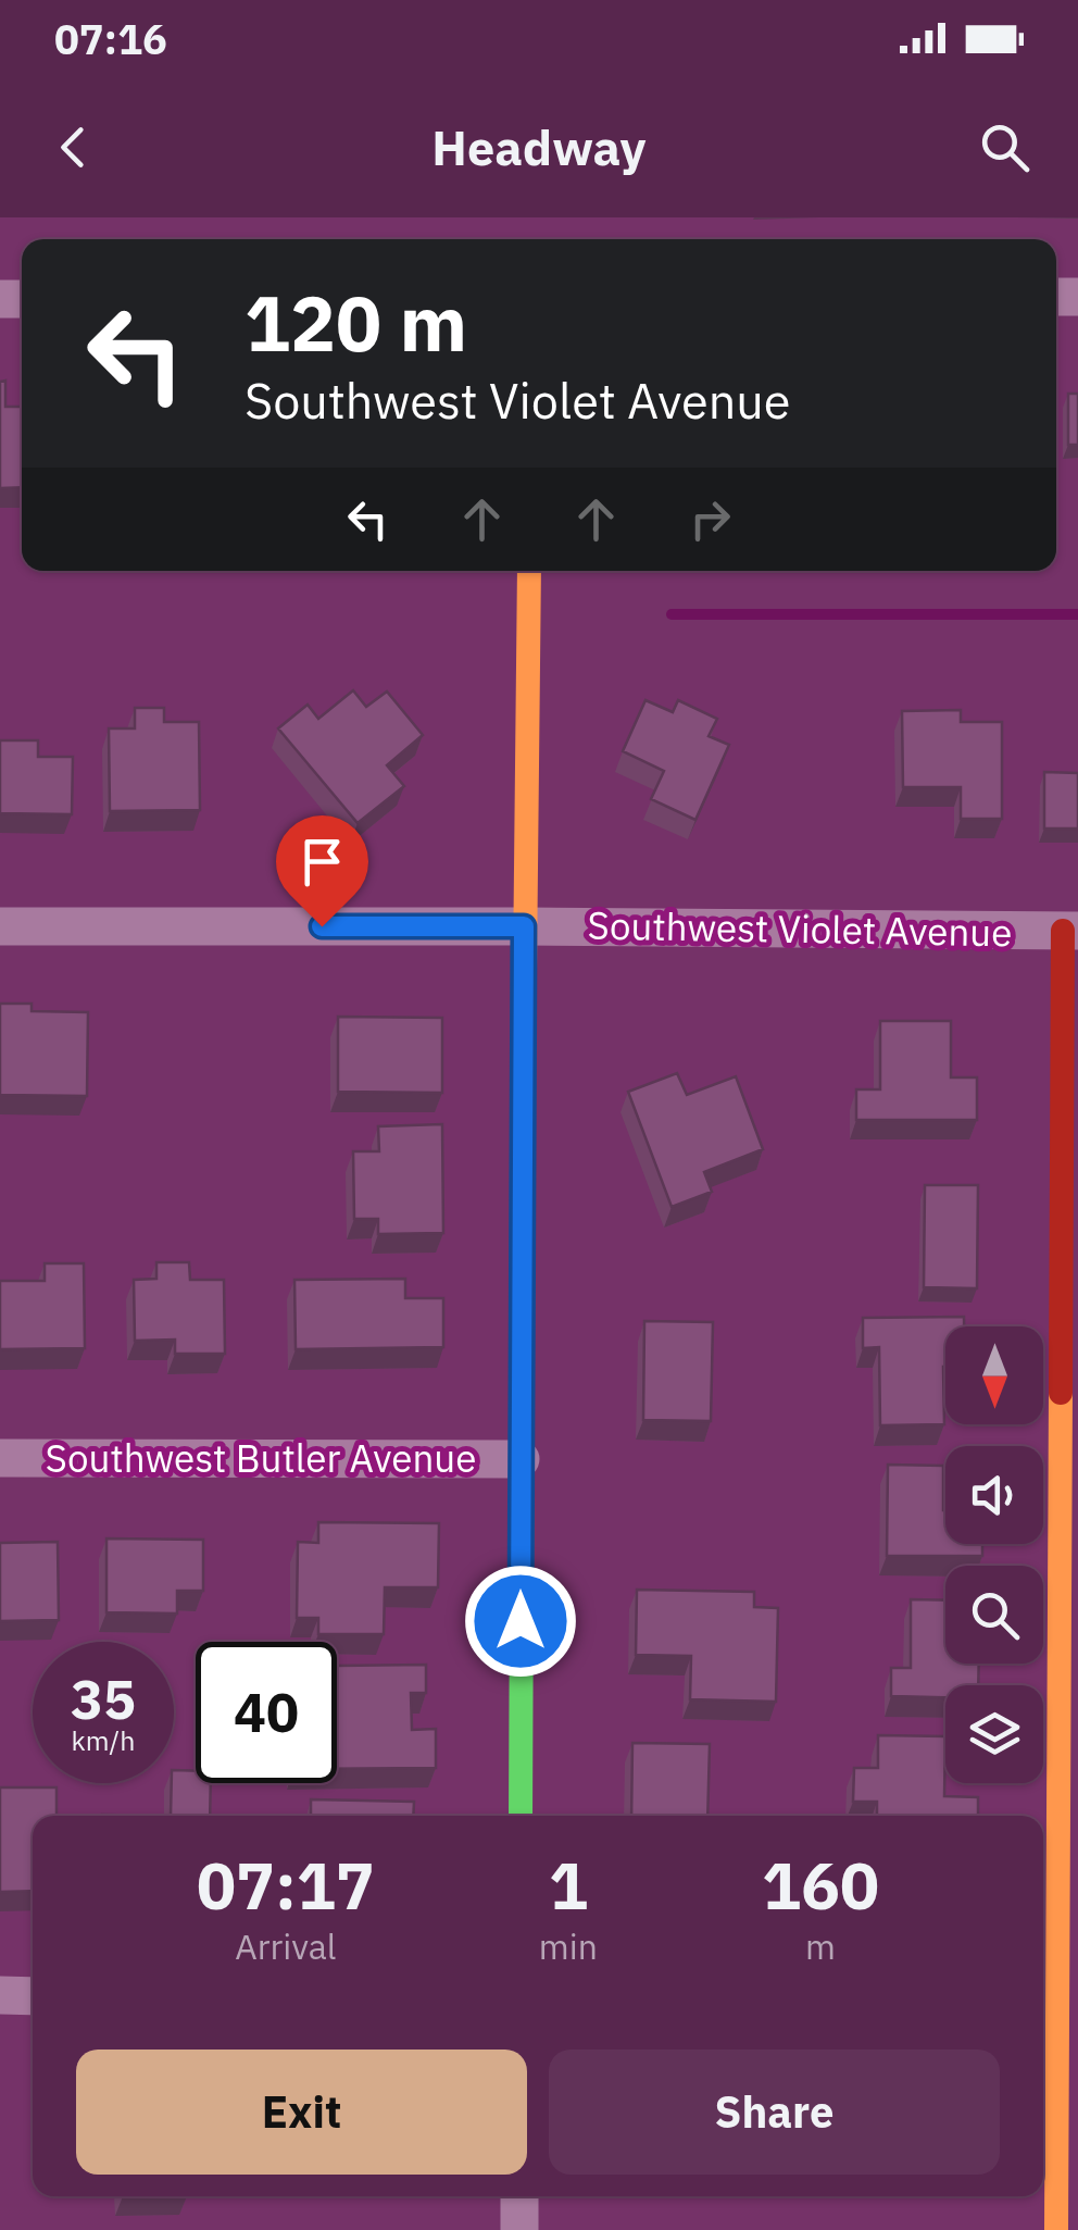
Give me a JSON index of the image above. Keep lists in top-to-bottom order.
{
  "streets": {
    "street": ["Southwest Violet Avenue", "Southwest Butler Avenue"]
  },
  "north": "bottom",
  "page": {
    "status": "07:16",
    "header": "Headway",
    "turn": ["120 m", "Southwest Violet Avenue"],
    "speed": "35 km/h",
    "limit": "40",
    "eta": [
      "07:17",
      "Arrival",
      "1",
      "min",
      "160",
      "m"
    ],
    "buttons": ["Exit", "Share"]
  }
}
